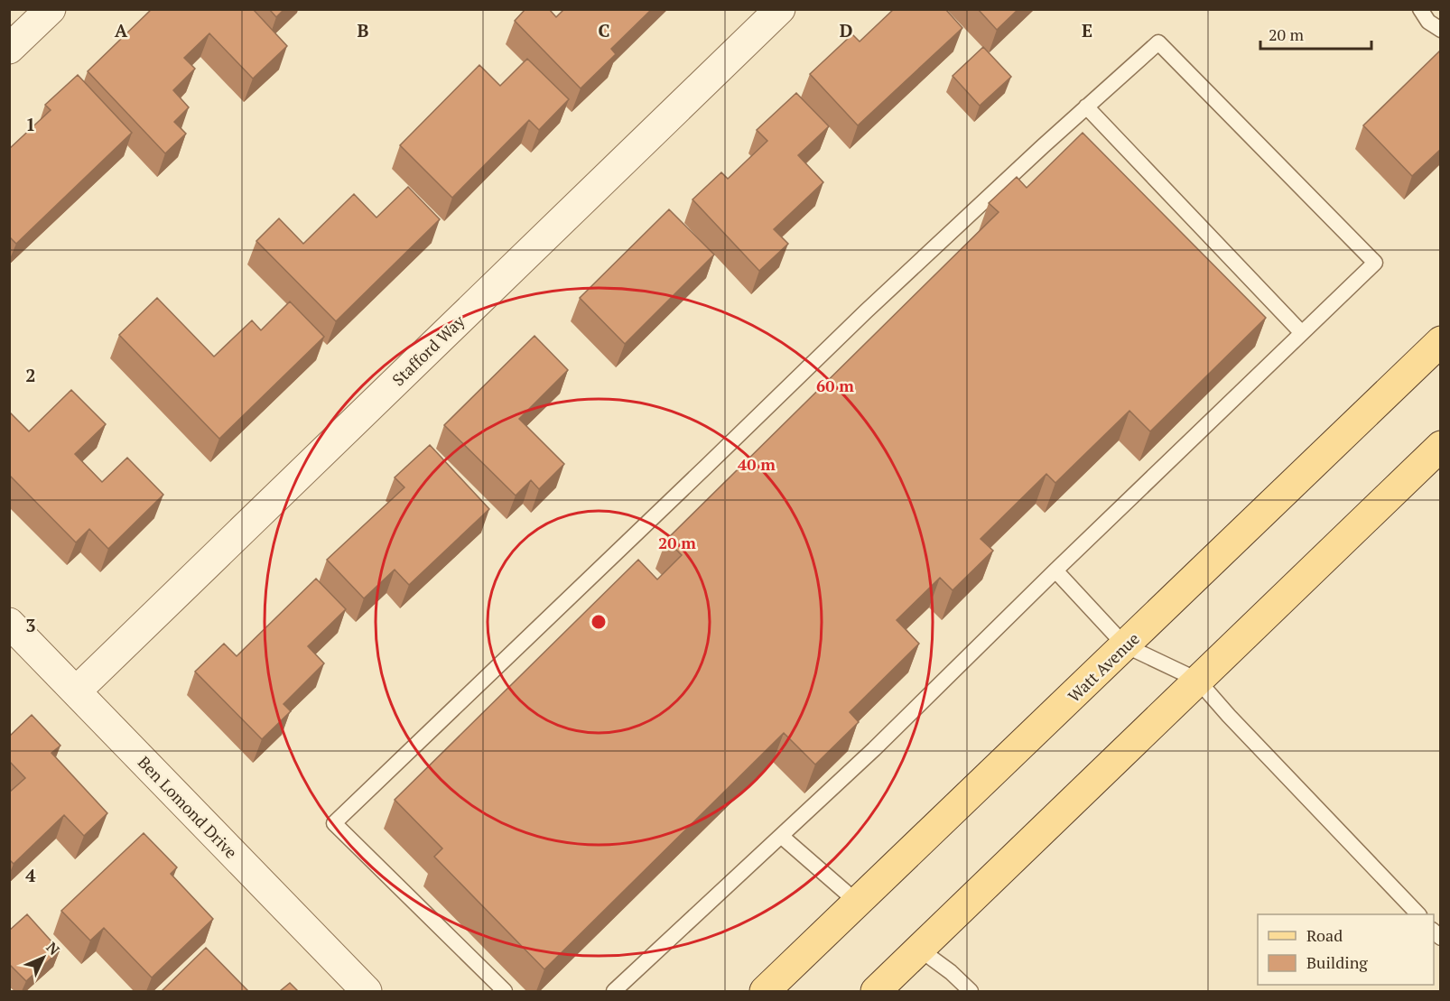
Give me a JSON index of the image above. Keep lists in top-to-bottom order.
{
  "streets": {
    "main road": ["Watt Avenue"],
    "street": ["Stafford Way", "Ben Lomond Drive"]
  },
  "crossings": [
    ["Stafford Way", "Ben Lomond Drive"]
  ],
  "legend": ["Road", "Building"],
  "scale_bar": "20 m",
  "north": "top right",
  "grid": {
    "columns": [
      "A",
      "B",
      "C",
      "D",
      "E"
    ],
    "rows": [
      "1",
      "2",
      "3",
      "4"
    ]
  },
  "rings": ["60 m", "40 m", "20 m"]
}
